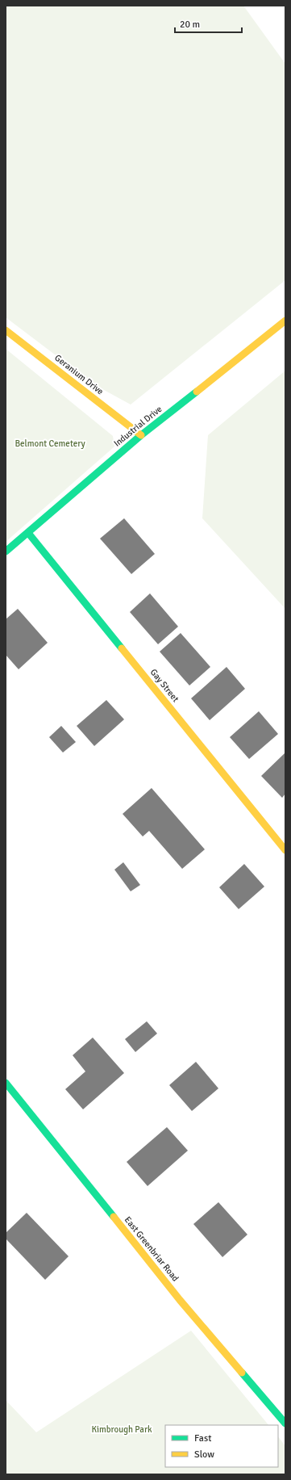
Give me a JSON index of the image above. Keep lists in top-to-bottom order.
{
  "streets": {
    "street": [
      "Geranium Drive",
      "Industrial Drive",
      "Gay Street",
      "East Greenbriar Road"
    ]
  },
  "crossings": [
    ["Geranium Drive", "Industrial Drive"],
    ["Industrial Drive", "Gay Street"]
  ],
  "parks": ["Belmont Cemetery", "Kimbrough Park"],
  "legend": ["Fast", "Slow"],
  "scale_bar": "20 m"
}
